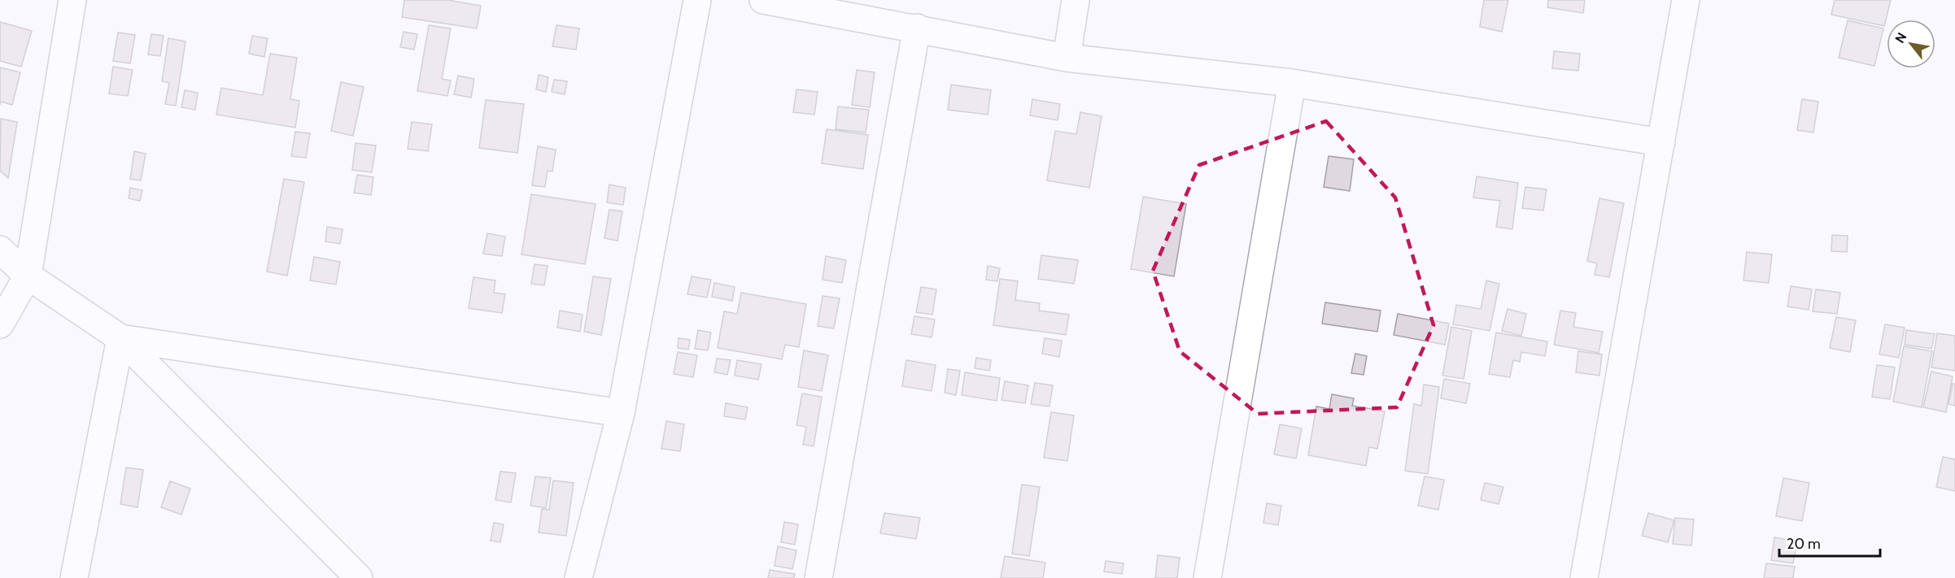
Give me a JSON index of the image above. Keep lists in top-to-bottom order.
{
  "scale_bar": "20 m",
  "north": "top left"
}
